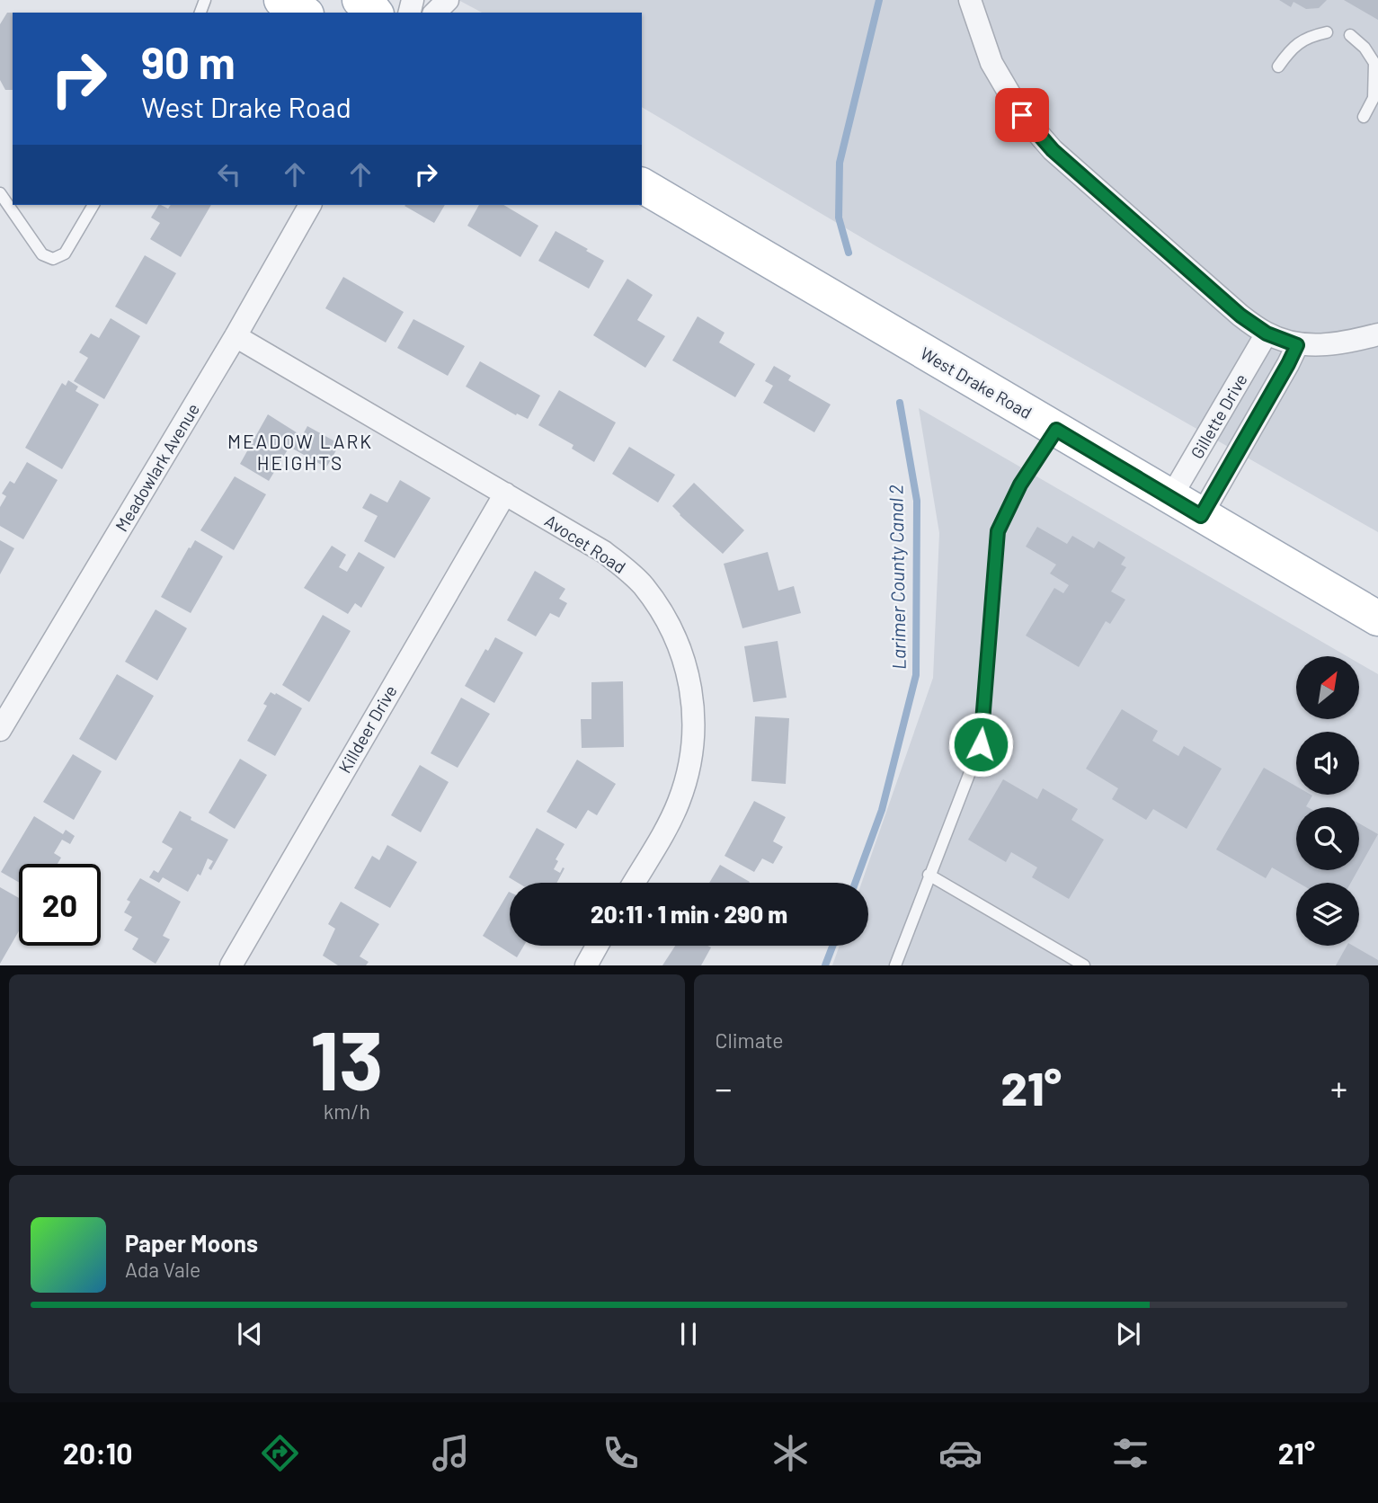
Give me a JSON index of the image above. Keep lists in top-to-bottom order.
{
  "streets": {
    "main road": ["West Drake Road"],
    "street": [
      "Gillette Drive",
      "Meadowlark Avenue",
      "Avocet Road",
      "Killdeer Drive"
    ]
  },
  "crossings": [
    ["West Drake Road", "Gillette Drive"],
    ["Meadowlark Avenue", "Avocet Road"],
    ["Avocet Road", "Killdeer Drive"]
  ],
  "districts": ["MEADOW LARK HEIGHTS"],
  "water": ["Larimer County Canal 2"],
  "north": "top right",
  "page": {
    "turn": ["90 m", "West Drake Road"],
    "limit": "20",
    "trip": "20:11 · 1 min · 290 m",
    "tile": [
      ["13", "km/h"],
      "Climate"
    ],
    "heat": ["−", "21°", "+"],
    "song": ["Paper Moons", "Ada Vale"],
    "tabs": ["20:10", "21°"]
  }
}
